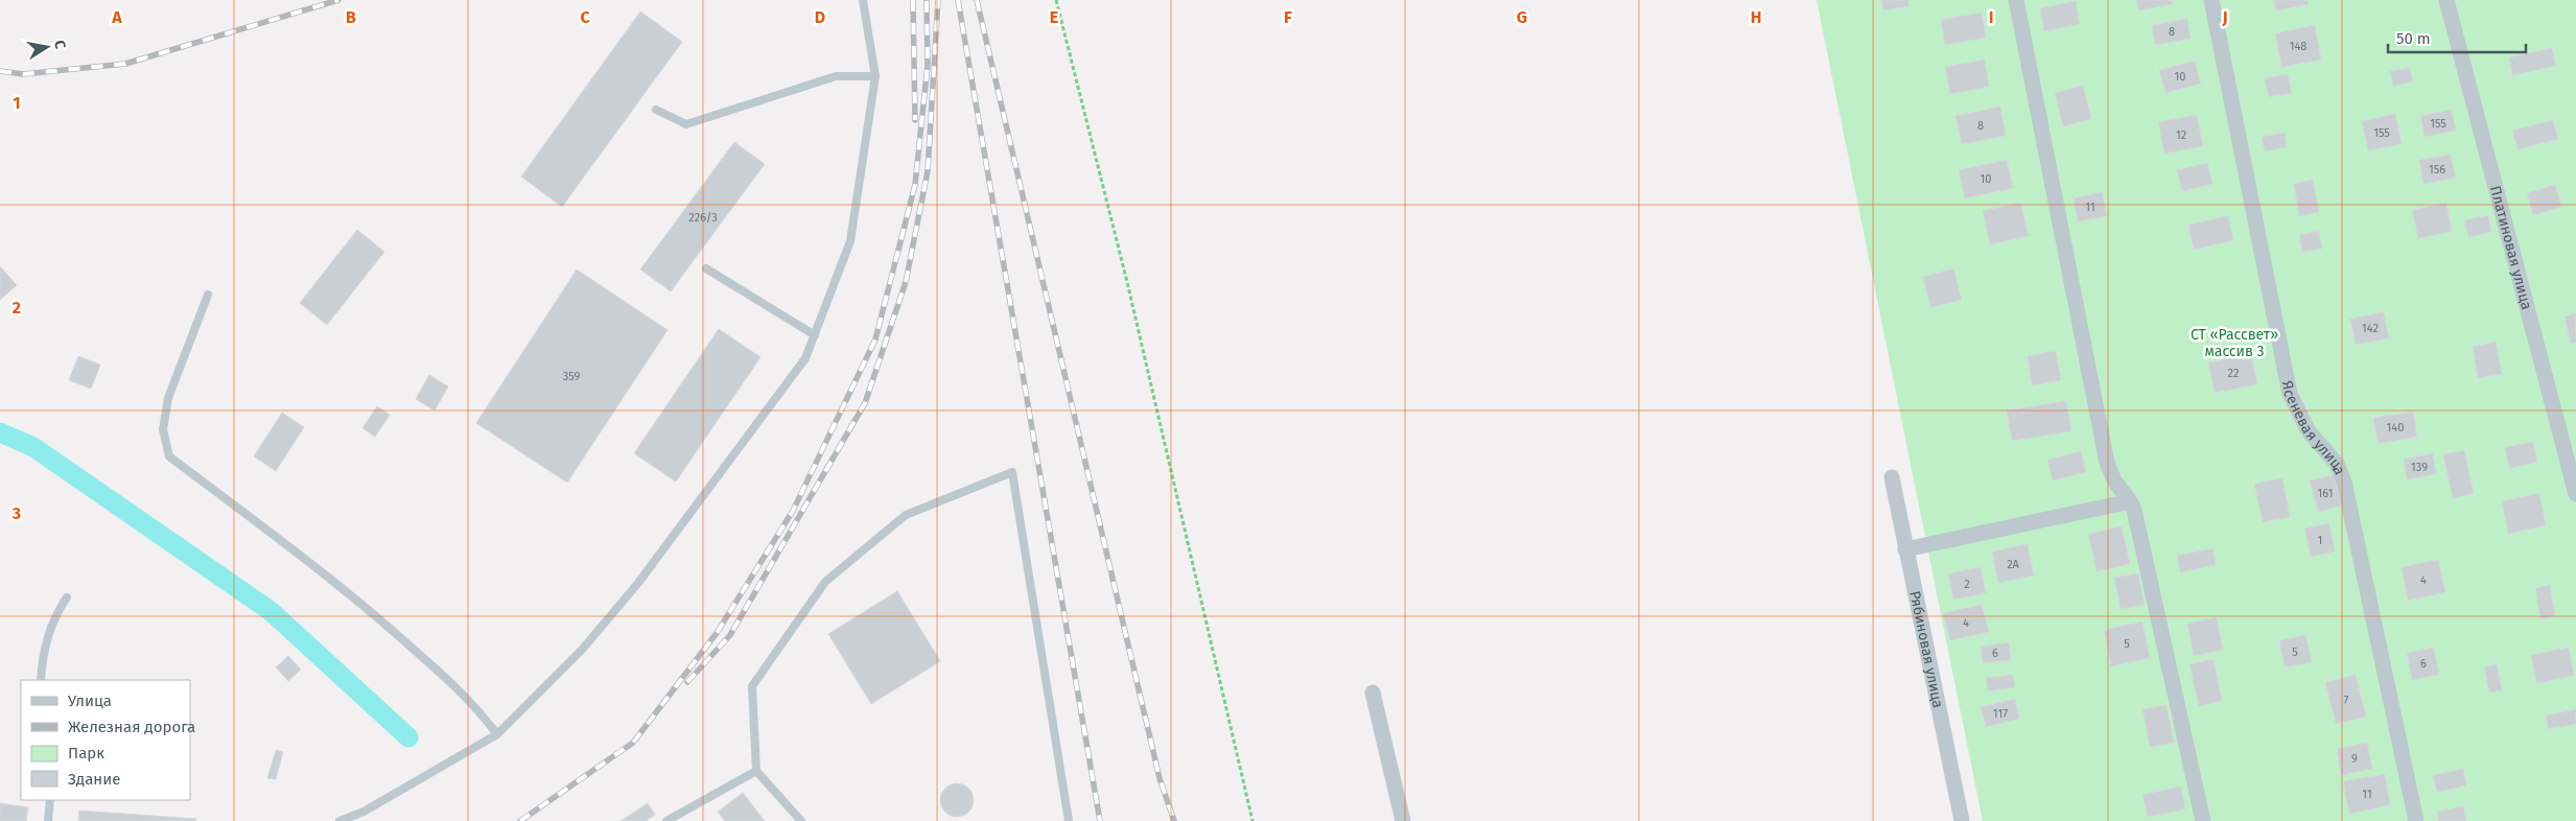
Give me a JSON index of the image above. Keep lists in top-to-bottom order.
{
  "streets": {
    "street": ["Платиновая улица", "Ясеневая улица", "Рябиновая улица"]
  },
  "parks": ["СТ «Рассвет» массив 3"],
  "house_numbers": [
    "8",
    "148",
    "10",
    "155",
    "8",
    "155",
    "12",
    "156",
    "10",
    "11",
    "226/3",
    "142",
    "22",
    "359",
    "140",
    "139",
    "161",
    "1",
    "2А",
    "4",
    "2",
    "4",
    "5",
    "5",
    "6",
    "6",
    "7",
    "117",
    "9",
    "11"
  ],
  "legend": [
    "Улица",
    "Железная дорога",
    "Парк",
    "Здание"
  ],
  "scale_bar": "50 m",
  "north": "right",
  "grid": {
    "columns": [
      "A",
      "B",
      "C",
      "D",
      "E",
      "F",
      "G",
      "H",
      "I",
      "J"
    ],
    "rows": ["1", "2", "3"]
  }
}
